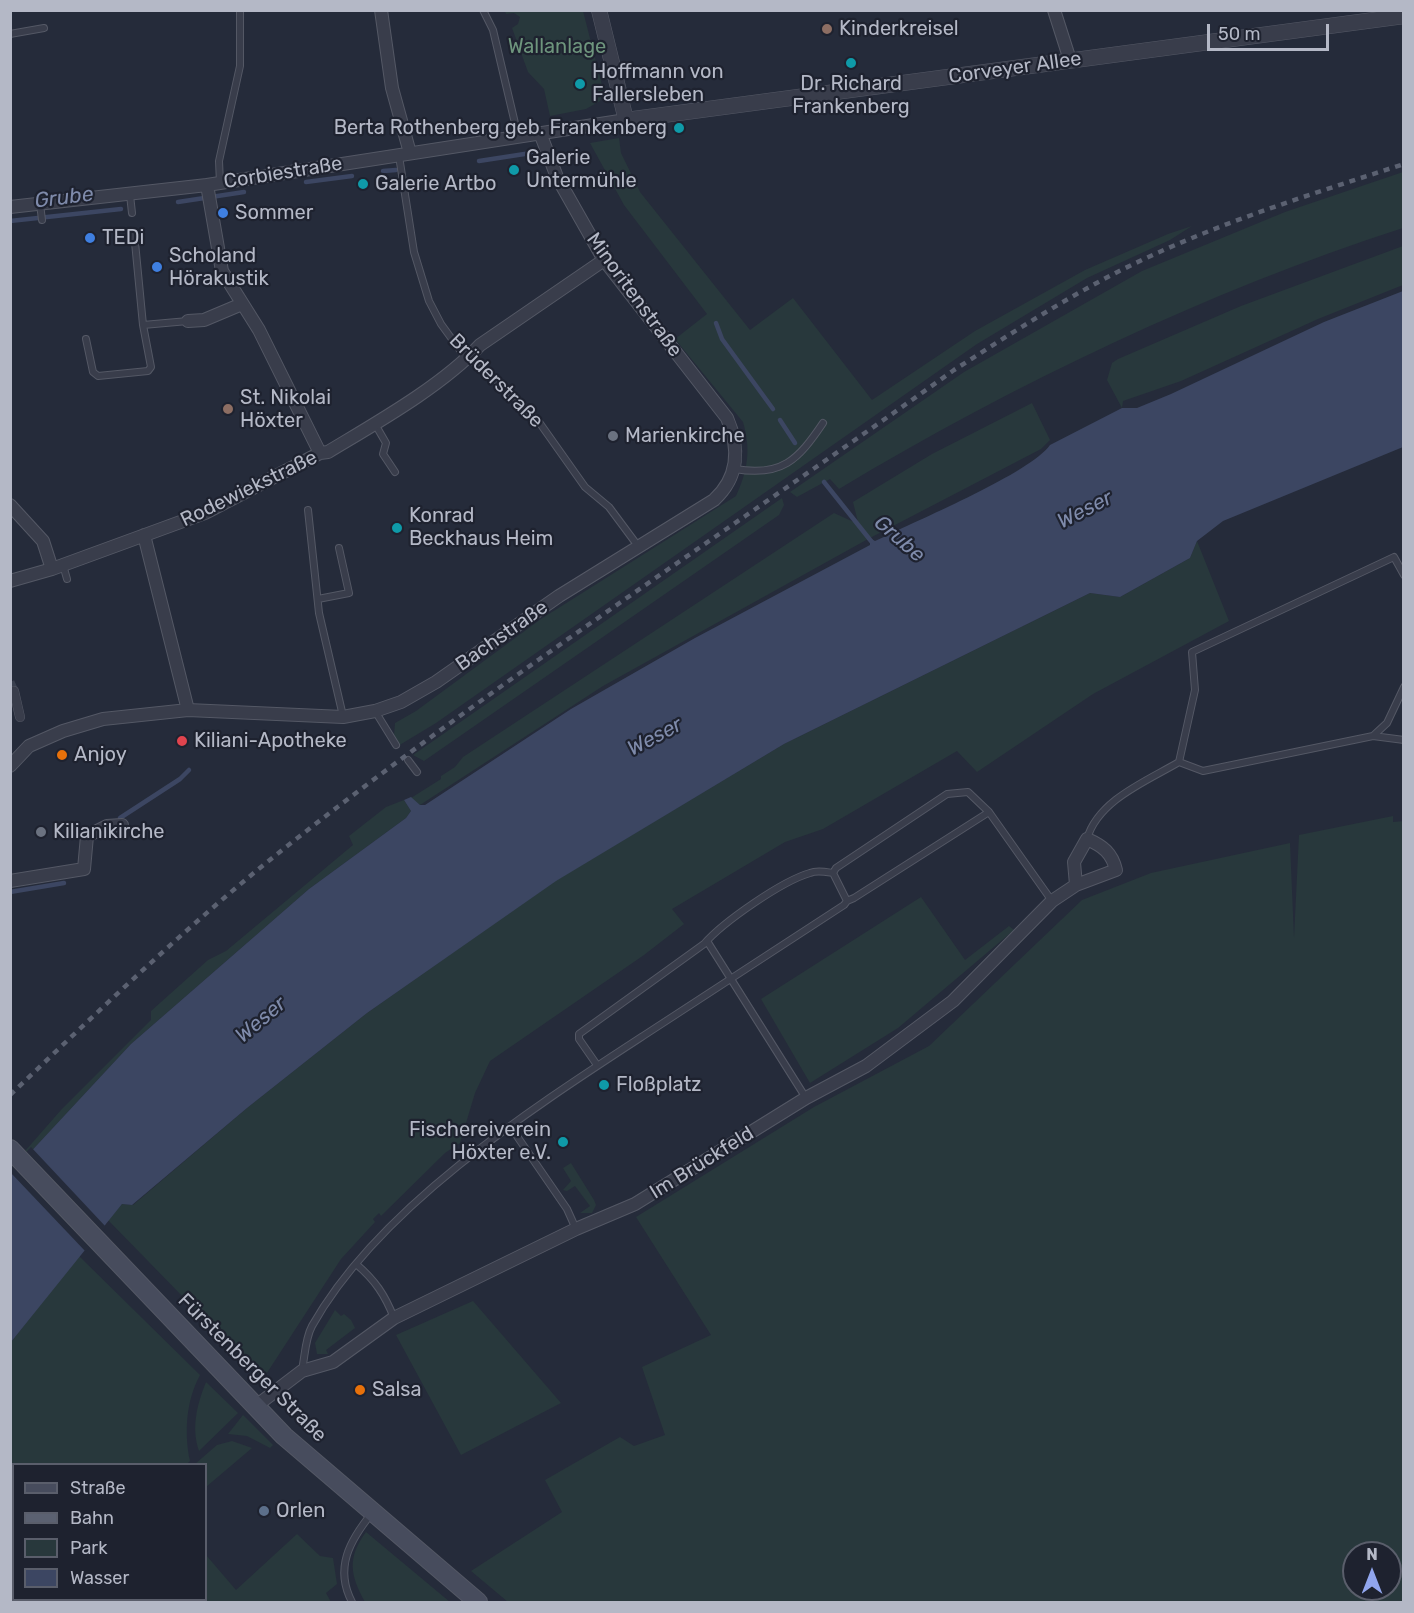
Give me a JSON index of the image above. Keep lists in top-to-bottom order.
{
  "streets": {
    "main road": ["Fürstenberger Straße"],
    "street": [
      "Corveyer Allee",
      "Corbiestraße",
      "Minoritenstraße",
      "Rodewiekstraße",
      "Bachstraße",
      "Im Brückfeld"
    ],
    "lane": ["Brüderstraße"]
  },
  "crossings": [
    ["Corveyer Allee", "Corbiestraße"],
    ["Corbiestraße", "Minoritenstraße"],
    ["Corbiestraße", "Brüderstraße"],
    ["Minoritenstraße", "Rodewiekstraße"],
    ["Minoritenstraße", "Bachstraße"],
    ["Brüderstraße", "Rodewiekstraße"],
    ["Brüderstraße", "Bachstraße"],
    ["Im Brückfeld", "Fürstenberger Straße"]
  ],
  "water": ["Grube", "Weser"],
  "parks": ["Wallanlage"],
  "places": [
    "Kinderkreisel",
    "Dr. Richard Frankenberg",
    "Hoffmann von Fallersleben",
    "Berta Rothenberg geb. Frankenberg",
    "Galerie Untermühle",
    "Galerie Artbo",
    "Sommer",
    "TEDi",
    "Scholand Hörakustik",
    "St. Nikolai Höxter",
    "Marienkirche",
    "Konrad Beckhaus Heim",
    "Kiliani-Apotheke",
    "Anjoy",
    "Kilianikirche",
    "Floßplatz",
    "Fischereiverein Höxter e.V.",
    "Salsa",
    "Orlen"
  ],
  "legend": [
    "Straße",
    "Bahn",
    "Park",
    "Wasser"
  ],
  "scale_bar": "50 m",
  "north": "top"
}
